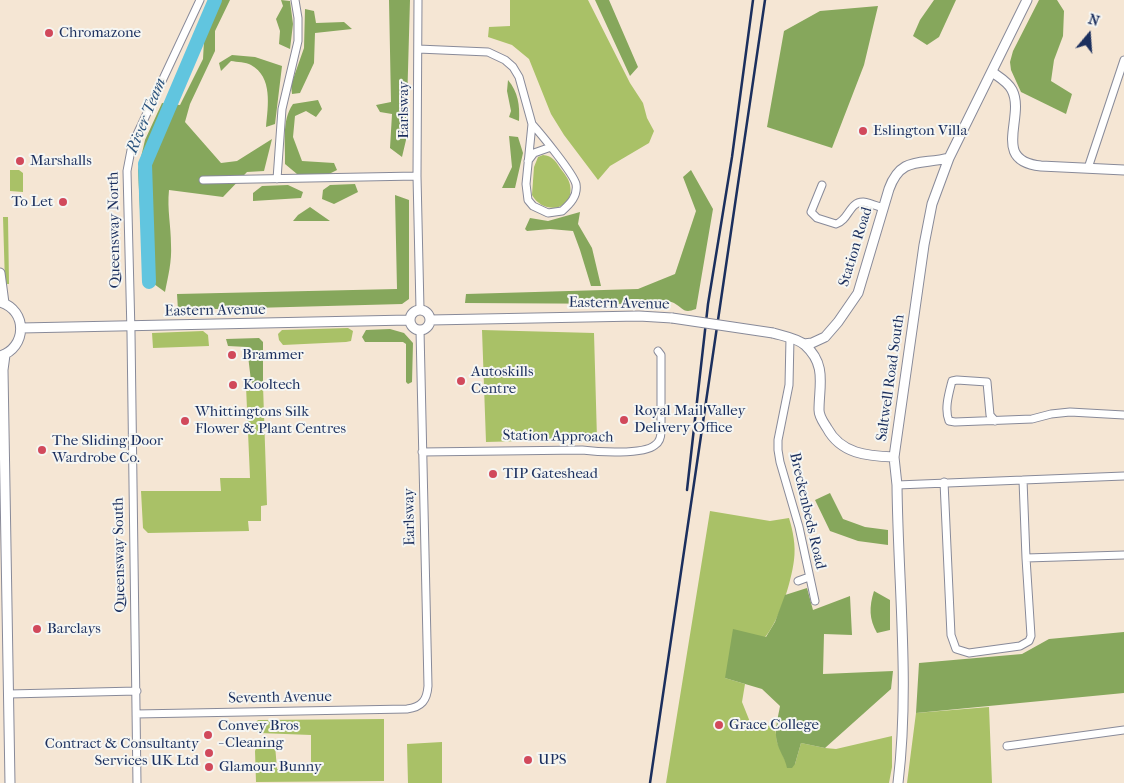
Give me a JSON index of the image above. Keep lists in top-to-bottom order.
{
  "streets": {
    "street": [
      "Earlsway",
      "Queensway North",
      "Station Road",
      "Eastern Avenue",
      "Saltwell Road South",
      "Station Approach",
      "Breckenbeds Road",
      "Queensway South",
      "Seventh Avenue"
    ]
  },
  "crossings": [
    ["Earlsway", "Eastern Avenue"],
    ["Earlsway", "Station Approach"],
    ["Earlsway", "Seventh Avenue"],
    ["Queensway North", "Eastern Avenue"],
    ["Queensway North", "Queensway South"],
    ["Station Road", "Eastern Avenue"],
    ["Station Road", "Saltwell Road South"],
    ["Eastern Avenue", "Breckenbeds Road"],
    ["Eastern Avenue", "Queensway South"],
    ["Queensway South", "Seventh Avenue"]
  ],
  "water": ["River Team"],
  "places": [
    "Chromazone",
    "Eslington Villa",
    "Marshalls",
    "To Let",
    "Brammer",
    "Autoskills Centre",
    "Kooltech",
    "Royal Mail Valley Delivery Office",
    "Whittingtons Silk Flower & Plant Centres",
    "The Sliding Door Wardrobe Co.",
    "TIP Gateshead",
    "Barclays",
    "Grace College",
    "Convey Bros - Cleaning",
    "Contract & Consultanty Services UK Ltd",
    "UPS",
    "Glamour Bunny"
  ],
  "north": "top"
}
